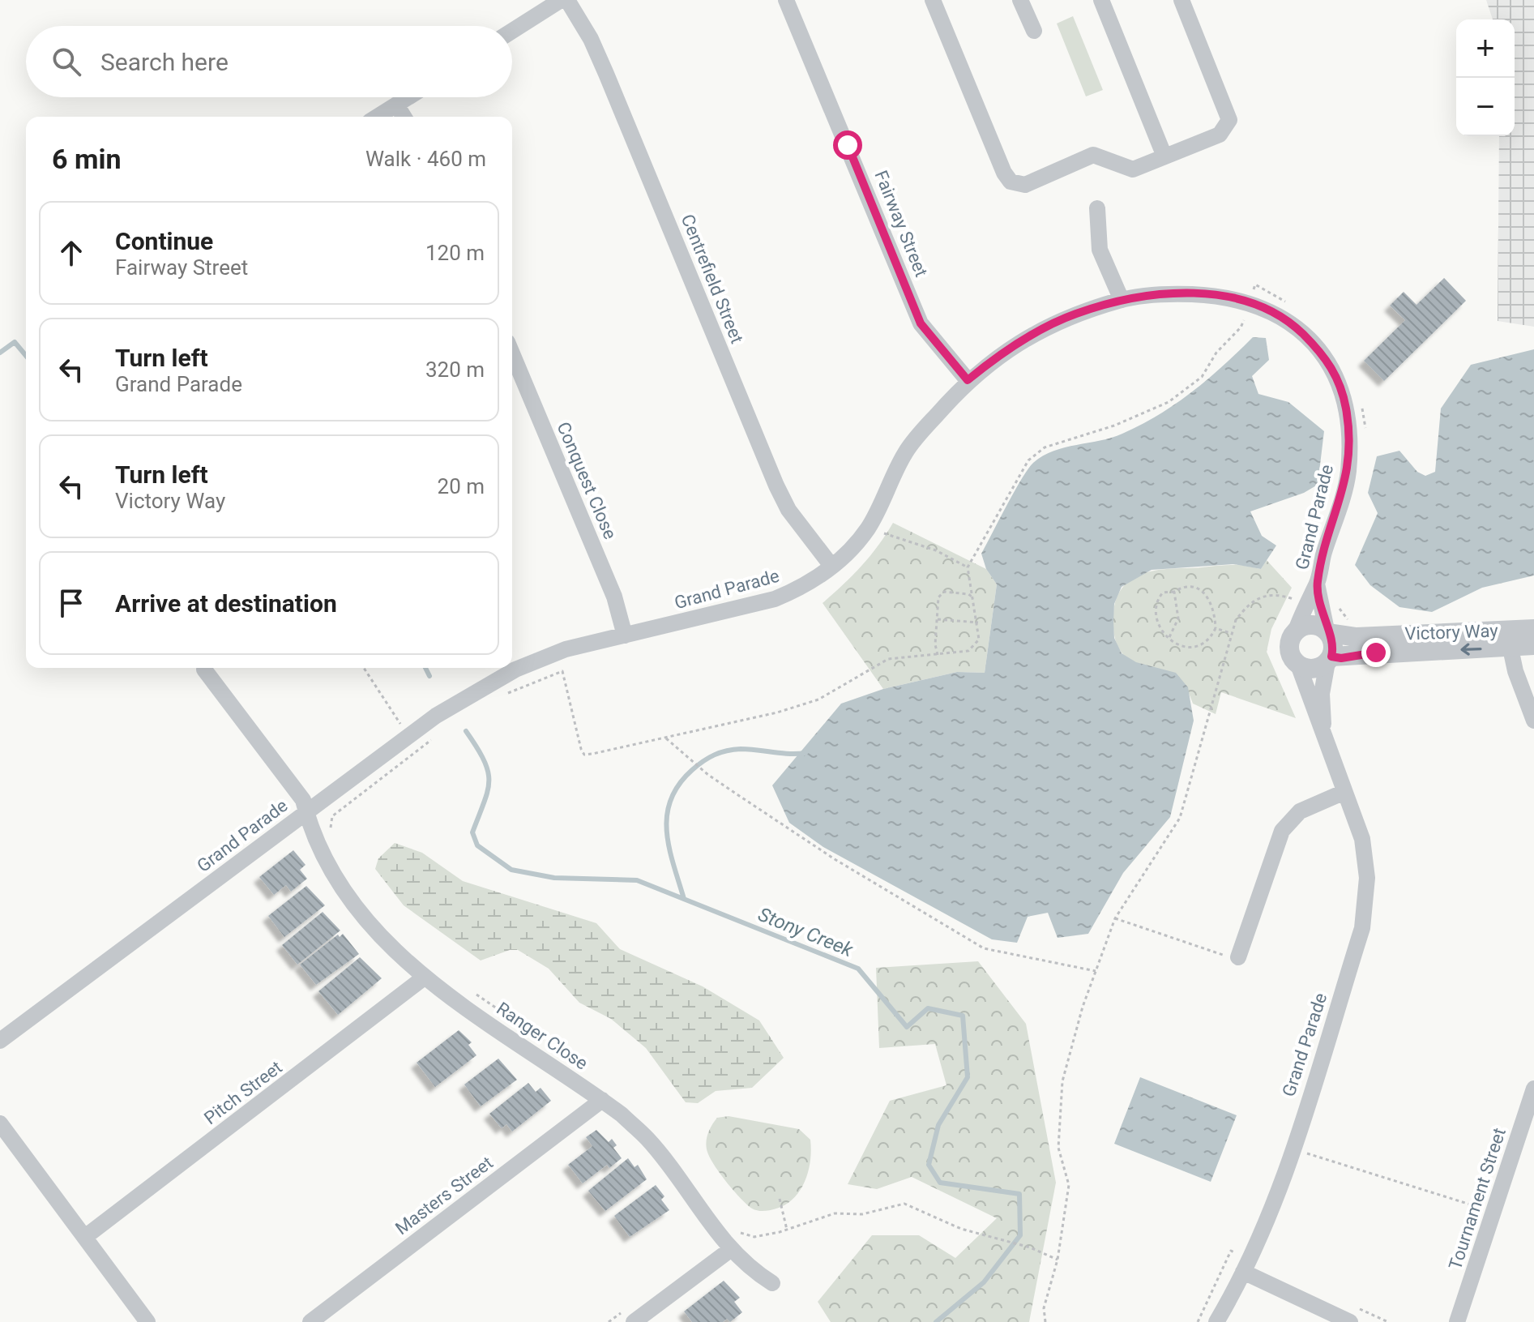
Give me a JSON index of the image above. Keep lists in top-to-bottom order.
{
  "streets": {
    "street": [
      "Fairway Street",
      "Centrefield Street",
      "Conquest Close",
      "Grand Parade",
      "Victory Way",
      "Ranger Close",
      "Pitch Street",
      "Masters Street",
      "Tournament Street"
    ]
  },
  "crossings": [
    ["Fairway Street", "Grand Parade"],
    ["Centrefield Street", "Grand Parade"],
    ["Conquest Close", "Grand Parade"],
    ["Grand Parade", "Victory Way"],
    ["Grand Parade", "Ranger Close"],
    ["Ranger Close", "Pitch Street"],
    ["Ranger Close", "Masters Street"]
  ],
  "water": ["Stony Creek"],
  "page": {
    "map_buttons": ["+", "−"],
    "search": "Search here",
    "heading": ["6 min", "Walk · 460 m"],
    "list": [
      ["Continue", "Fairway Street", "120 m"],
      ["Turn left", "Grand Parade", "320 m"],
      ["Turn left", "Victory Way", "20 m"],
      "Arrive at destination"
    ]
  }
}
